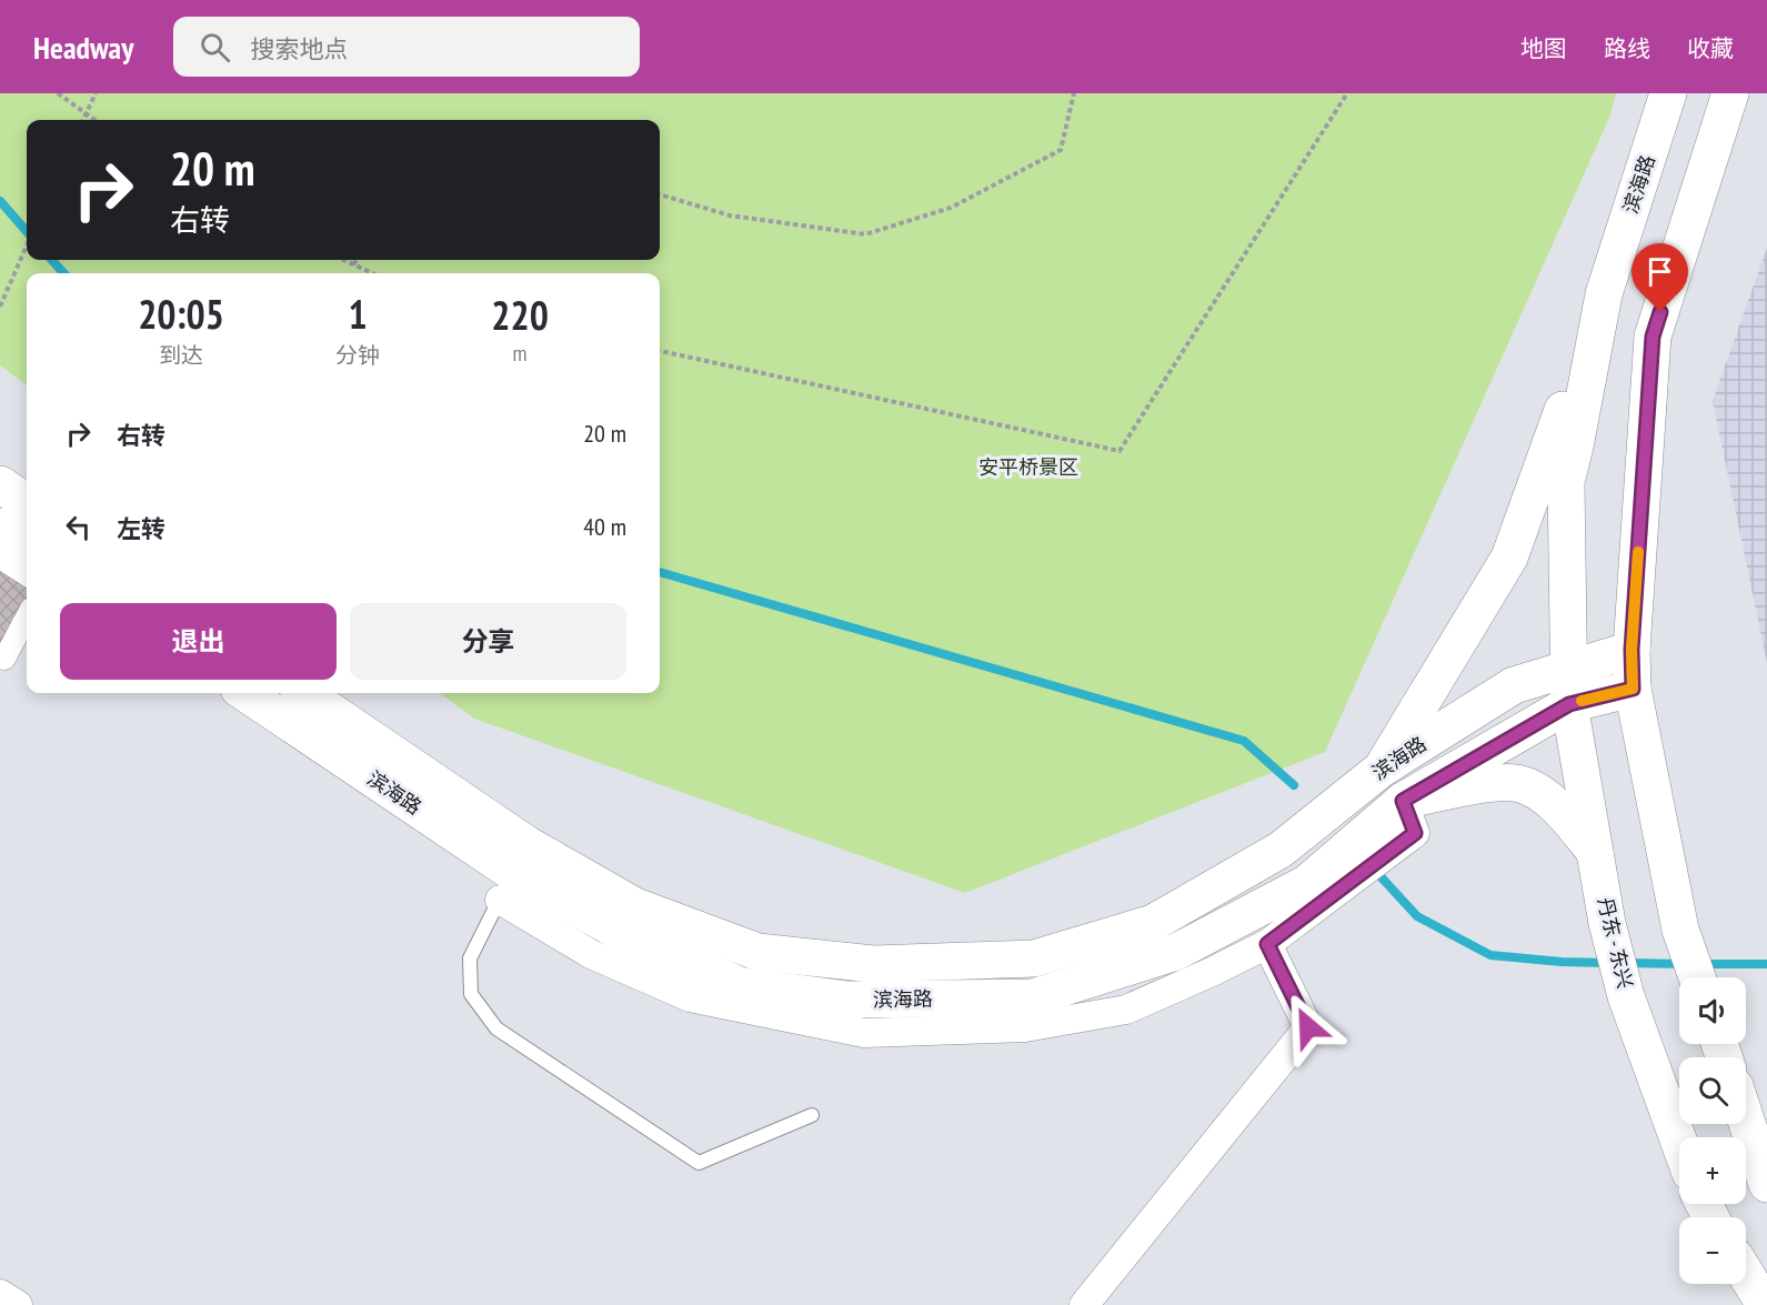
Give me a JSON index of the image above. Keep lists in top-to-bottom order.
{
  "streets": {
    "main road": ["滨海路", "丹东 - 东兴"]
  },
  "crossings": [
    ["滨海路", "丹东 - 东兴"]
  ],
  "parks": ["安平桥景区"],
  "page": {
    "header": "Headway",
    "search": "搜索地点",
    "nav": ["地图", "路线", "收藏"],
    "turn": ["20 m", "右转"],
    "eta": [
      "20:05",
      "到达",
      "1",
      "分钟",
      "220",
      "m"
    ],
    "list": [
      {
        "name": "右转",
        "value": "20 m"
      },
      {
        "name": "左转",
        "value": "40 m"
      }
    ],
    "buttons": ["退出", "分享"],
    "map_buttons": ["+", "−"]
  }
}
